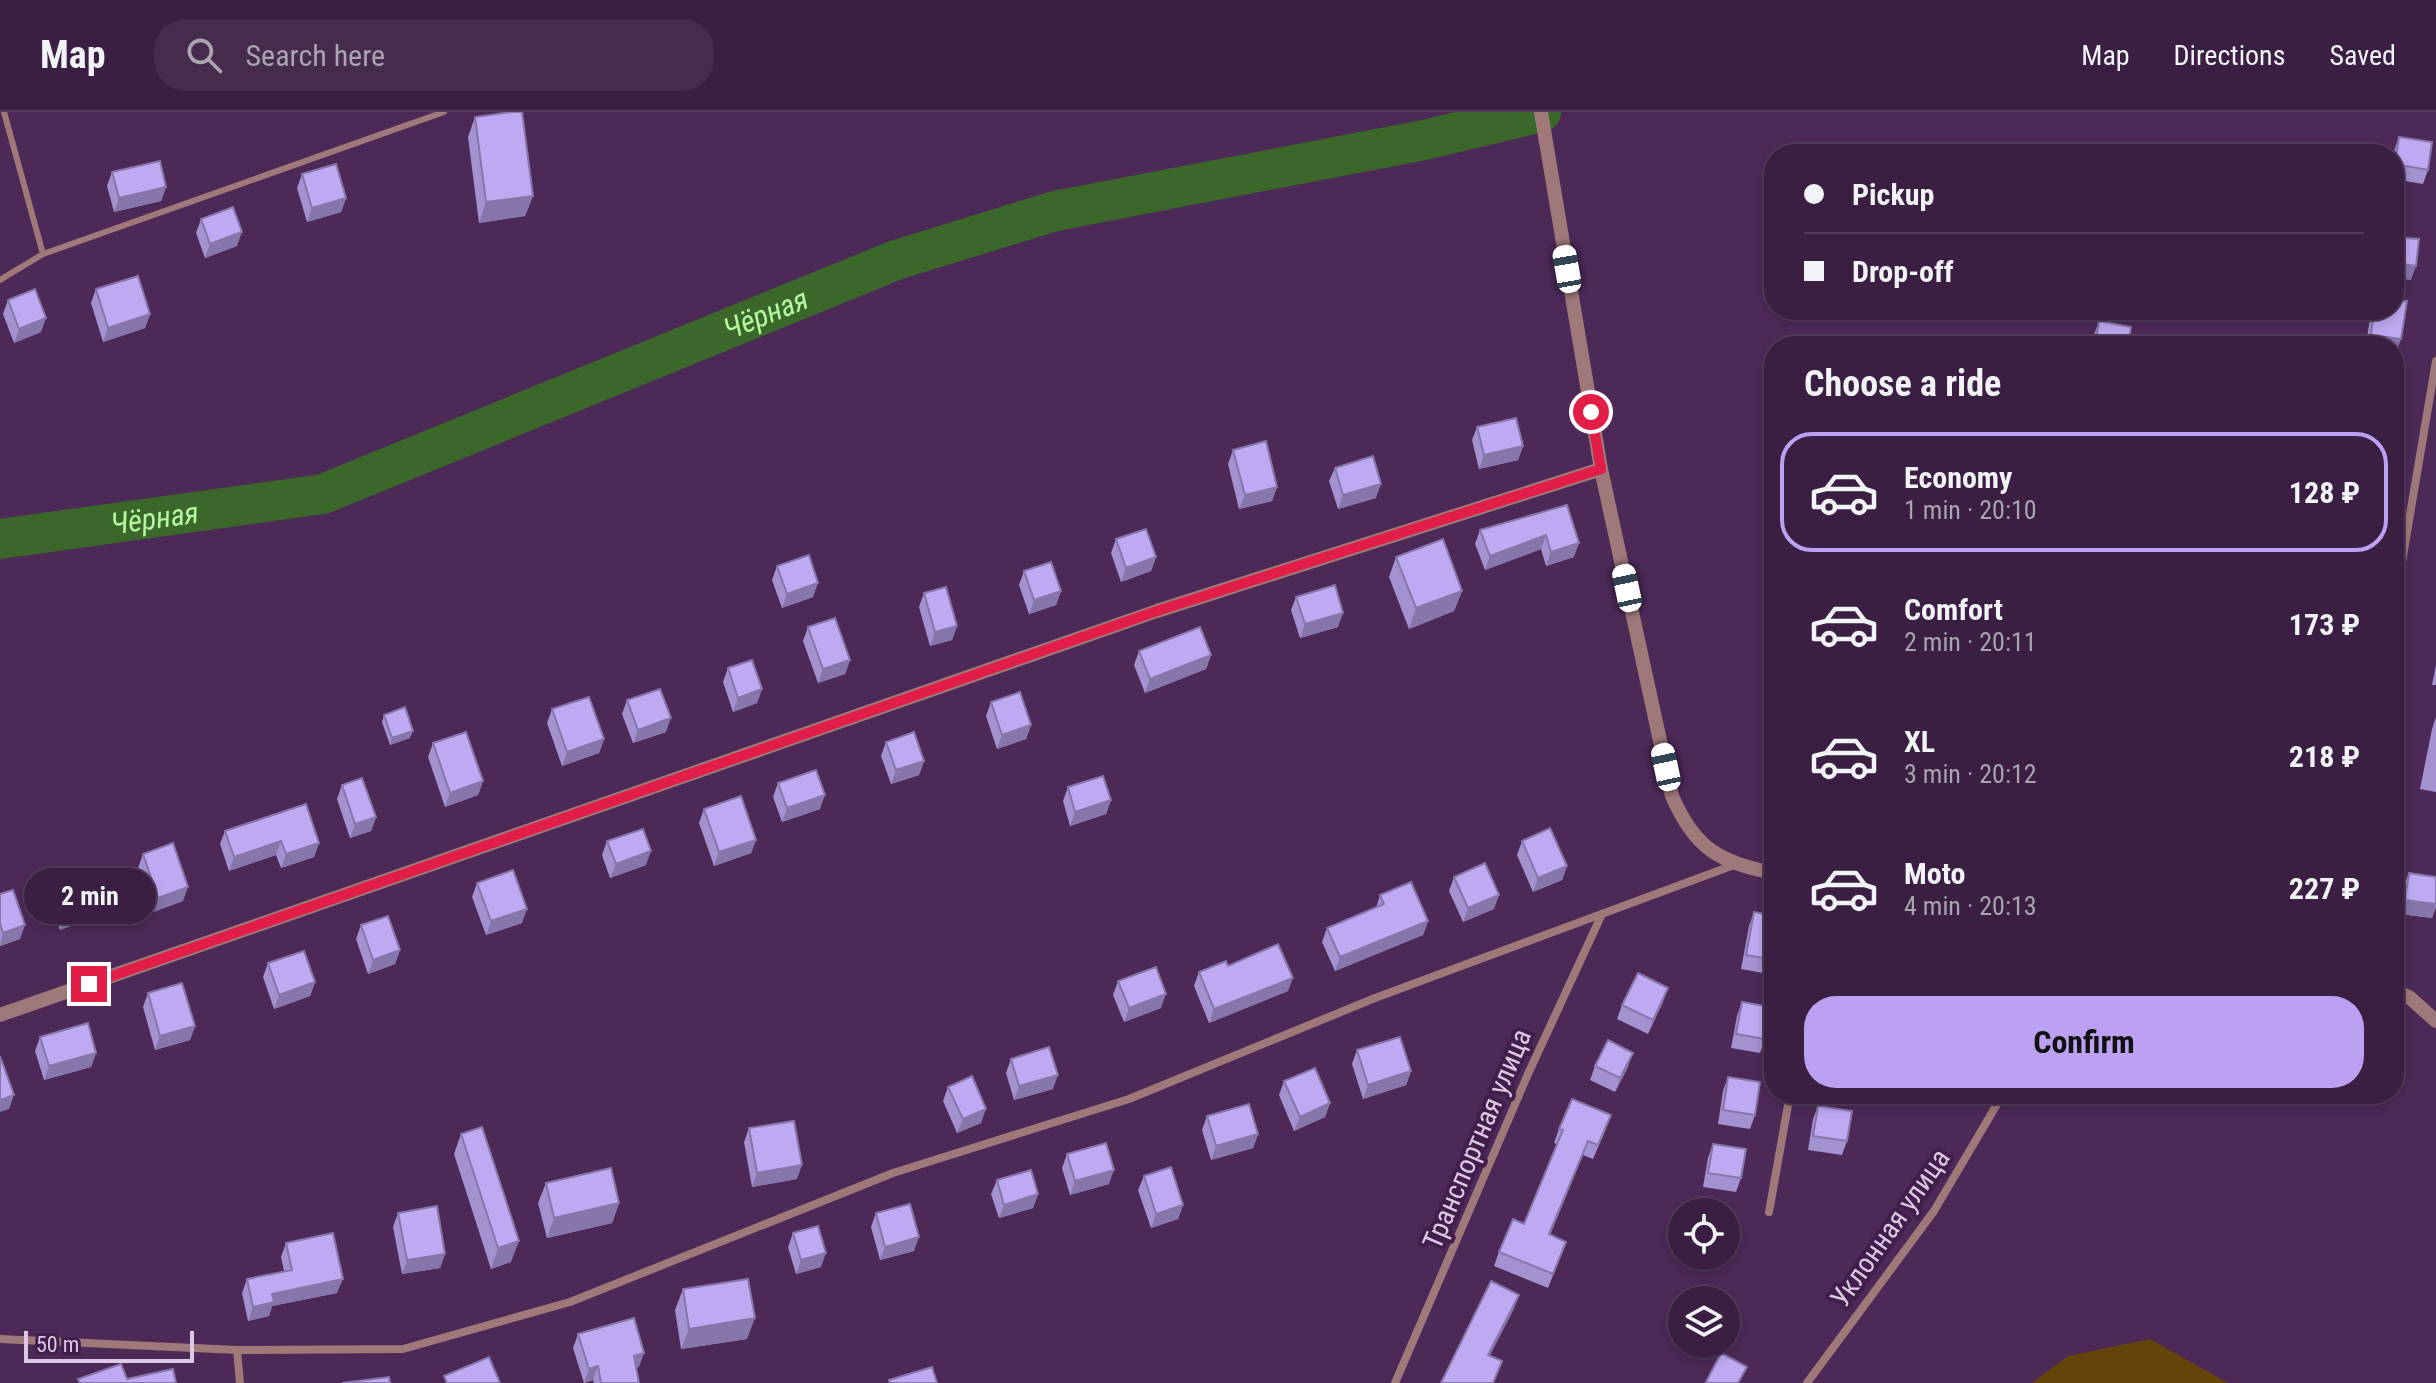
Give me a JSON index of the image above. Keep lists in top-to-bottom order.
{
  "streets": {
    "street": ["Транспортная улица", "Уклонная улица"]
  },
  "water": ["Чёрная"],
  "scale_bar": "50 m",
  "page": {
    "header": "Map",
    "search": "Search here",
    "nav": ["Map", "Directions", "Saved"],
    "banner": ["Pickup", "Drop-off"],
    "heading": "Choose a ride",
    "list": [
      {
        "name": "Economy",
        "note": "1 min · 20:10",
        "value": "128 ₽"
      },
      {
        "name": "Comfort",
        "note": "2 min · 20:11",
        "value": "173 ₽"
      },
      {
        "name": "XL",
        "note": "3 min · 20:12",
        "value": "218 ₽"
      },
      {
        "name": "Moto",
        "note": "4 min · 20:13",
        "value": "227 ₽"
      }
    ],
    "bubble": "2 min",
    "buttons": "Confirm",
    "scale": "50 m"
  }
}
